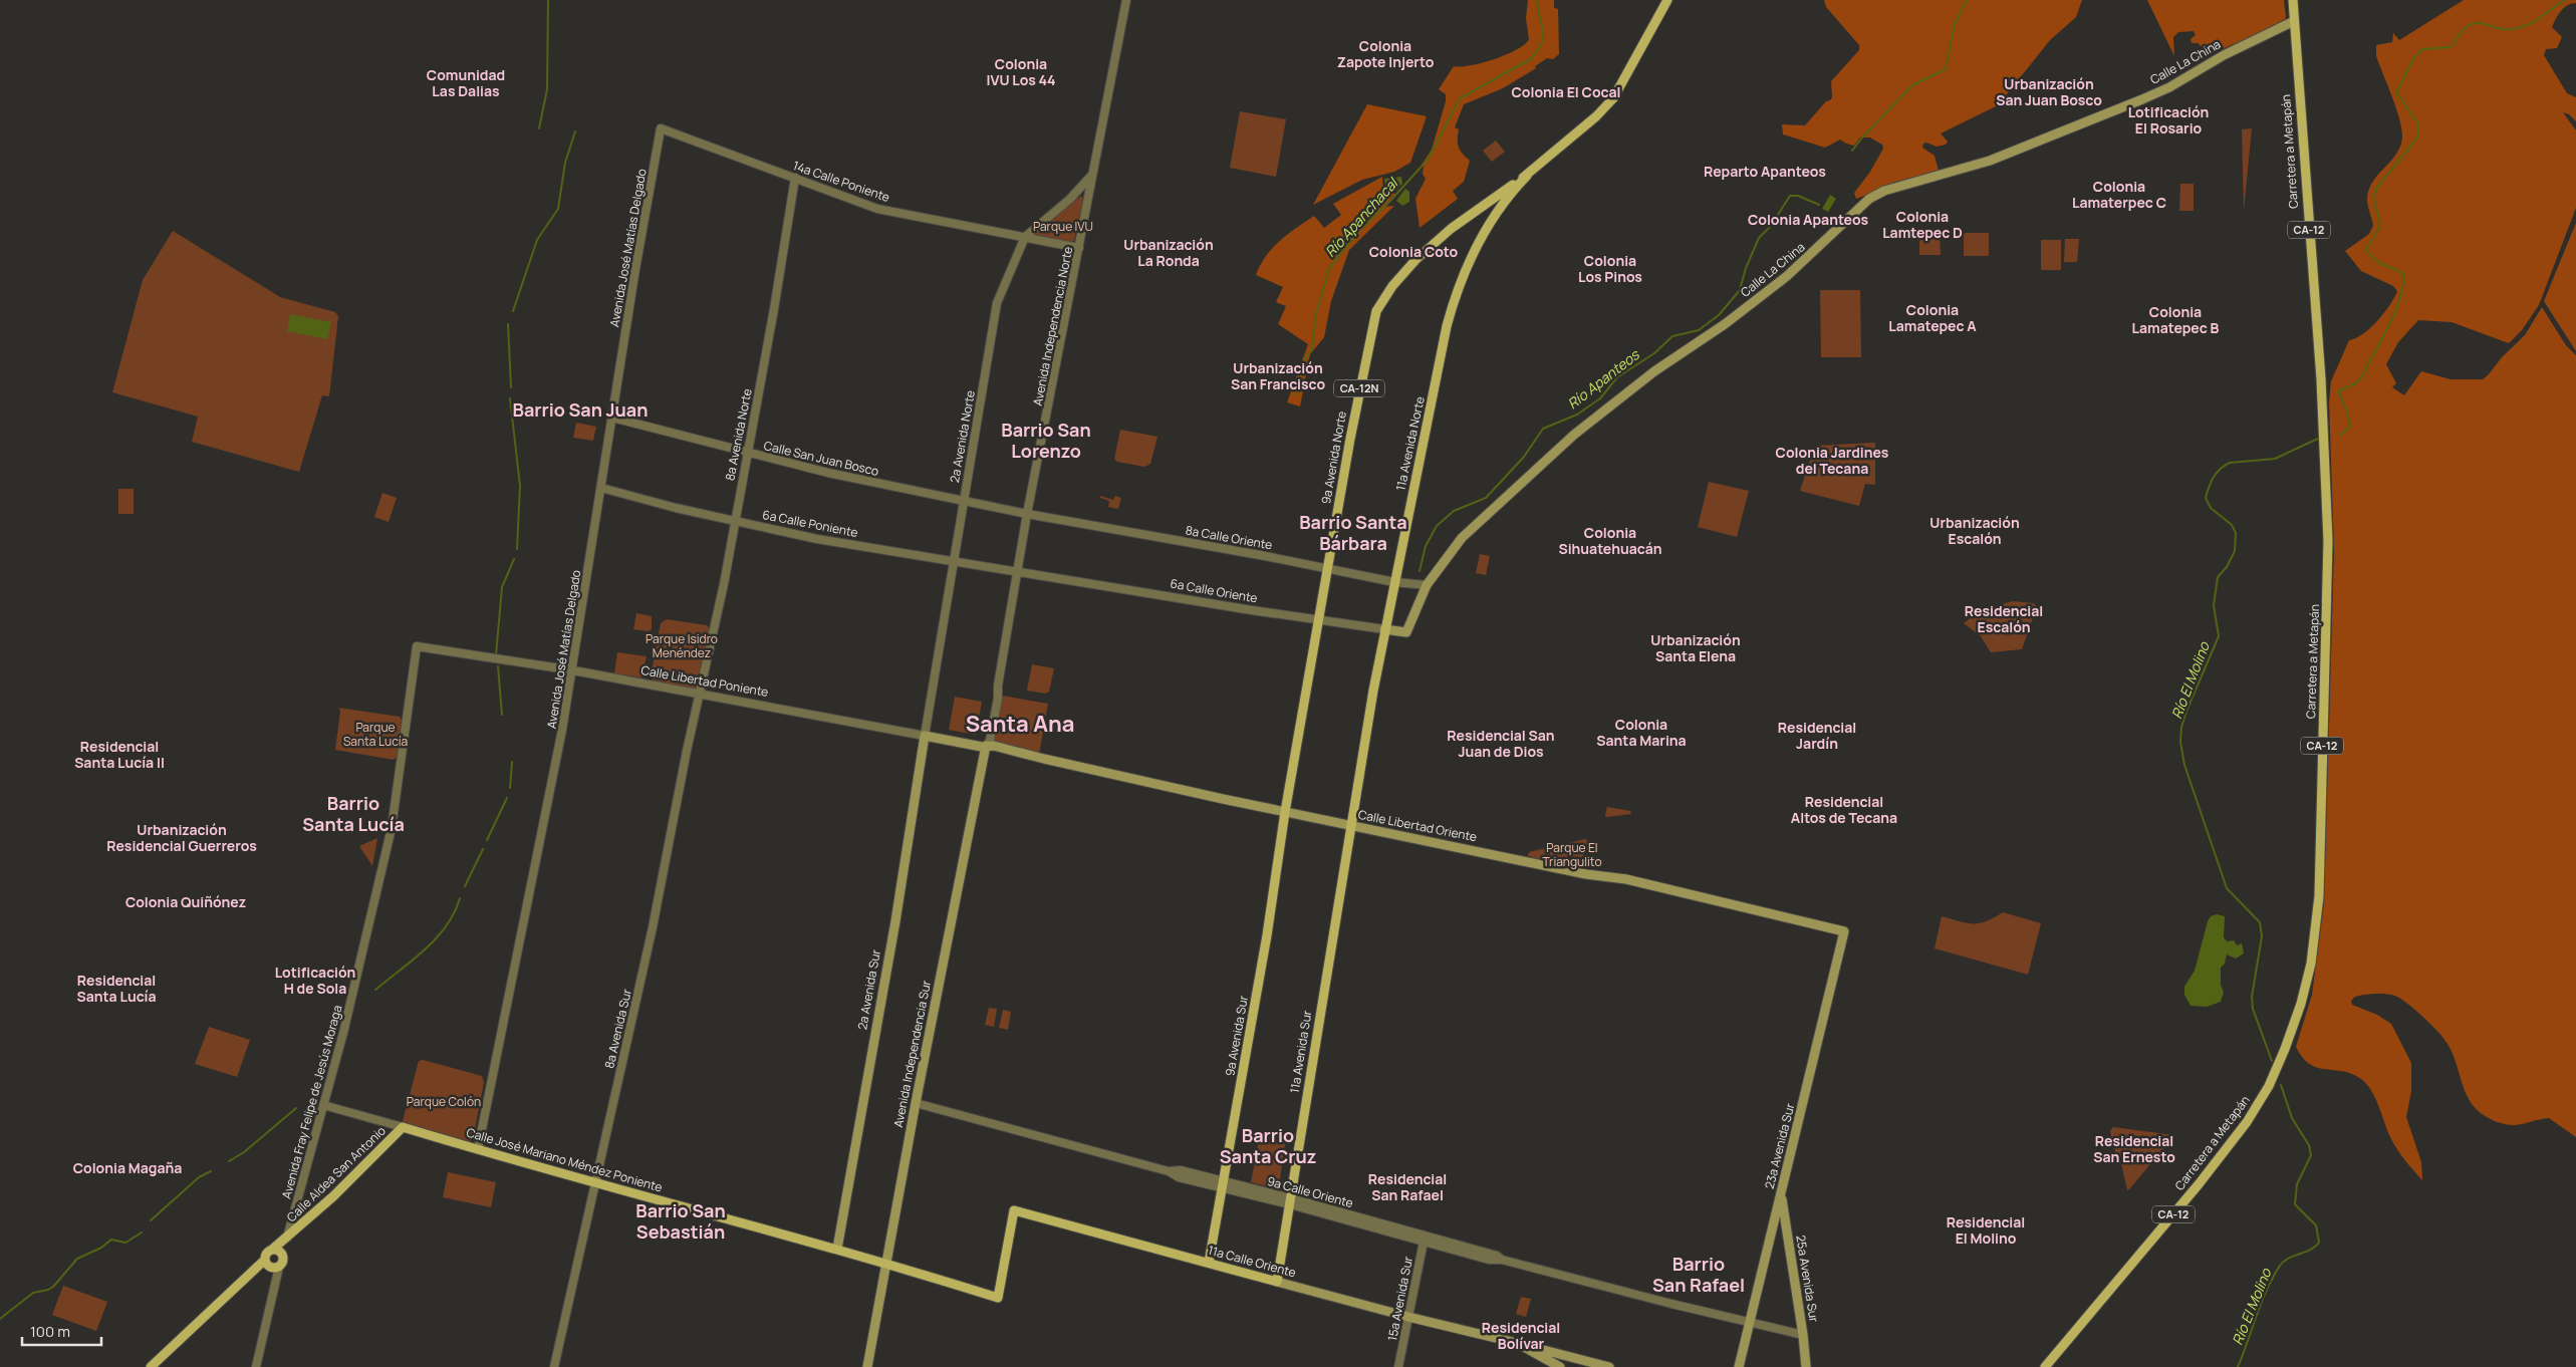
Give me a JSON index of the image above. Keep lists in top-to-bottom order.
{
  "streets": {
    "main road": [
      "Calle La China",
      "Carretera a Metapán",
      "CA-12",
      "CA-12N",
      "11a Avenida Norte",
      "9a Avenida Norte",
      "6a Calle Oriente",
      "Calle Libertad Poniente",
      "Calle Libertad Oriente",
      "2a Avenida Sur",
      "9a Avenida Sur",
      "11a Avenida Sur",
      "Avenida Independencia Sur",
      "23a Avenida Sur",
      "Calle José Mariano Méndez Poniente",
      "Calle Aldea San Antonio",
      "11a Calle Oriente",
      "25a Avenida Sur"
    ],
    "street": [
      "14a Calle Poniente",
      "Avenida José Matías Delgado",
      "Avenida Independencia Norte",
      "8a Avenida Norte",
      "2a Avenida Norte",
      "Calle San Juan Bosco",
      "6a Calle Poniente",
      "8a Calle Oriente",
      "8a Avenida Sur",
      "Avenida Fray Felipe de Jesús Moraga",
      "9a Calle Oriente",
      "15a Avenida Sur"
    ]
  },
  "crossings": [
    ["Calle La China", "Carretera a Metapán"],
    ["Calle La China", "CA-12"],
    ["Calle La China", "8a Calle Oriente"],
    ["Calle La China", "6a Calle Oriente"],
    ["Carretera a Metapán", "CA-12"],
    ["14a Calle Poniente", "Avenida José Matías Delgado"],
    ["14a Calle Poniente", "Avenida Independencia Norte"],
    ["14a Calle Poniente", "8a Avenida Norte"],
    ["14a Calle Poniente", "2a Avenida Norte"],
    ["Avenida José Matías Delgado", "Calle San Juan Bosco"],
    ["Avenida José Matías Delgado", "6a Calle Poniente"],
    ["Avenida José Matías Delgado", "Calle Libertad Poniente"],
    ["Avenida José Matías Delgado", "Calle José Mariano Méndez Poniente"],
    ["Avenida Independencia Norte", "2a Avenida Norte"],
    ["Avenida Independencia Norte", "Calle San Juan Bosco"],
    ["Avenida Independencia Norte", "6a Calle Poniente"],
    ["Avenida Independencia Norte", "8a Calle Oriente"],
    ["Avenida Independencia Norte", "6a Calle Oriente"],
    ["Avenida Independencia Norte", "Calle Libertad Poniente"],
    ["Avenida Independencia Norte", "Calle Libertad Oriente"],
    ["Avenida Independencia Norte", "Avenida Independencia Sur"],
    ["8a Avenida Norte", "Calle San Juan Bosco"],
    ["8a Avenida Norte", "6a Calle Poniente"],
    ["8a Avenida Norte", "Calle Libertad Poniente"],
    ["8a Avenida Norte", "8a Avenida Sur"],
    ["2a Avenida Norte", "Calle San Juan Bosco"],
    ["2a Avenida Norte", "6a Calle Poniente"],
    ["2a Avenida Norte", "Calle Libertad Poniente"],
    ["2a Avenida Norte", "2a Avenida Sur"],
    ["11a Avenida Norte", "9a Avenida Norte"],
    ["11a Avenida Norte", "8a Calle Oriente"],
    ["11a Avenida Norte", "6a Calle Oriente"],
    ["11a Avenida Norte", "Calle Libertad Oriente"],
    ["11a Avenida Norte", "11a Avenida Sur"],
    ["9a Avenida Norte", "8a Calle Oriente"],
    ["9a Avenida Norte", "6a Calle Oriente"],
    ["9a Avenida Norte", "Calle Libertad Oriente"],
    ["9a Avenida Norte", "9a Avenida Sur"],
    ["Calle San Juan Bosco", "8a Calle Oriente"],
    ["6a Calle Poniente", "6a Calle Oriente"],
    ["Calle Libertad Poniente", "Calle Libertad Oriente"],
    ["Calle Libertad Poniente", "2a Avenida Sur"],
    ["Calle Libertad Poniente", "8a Avenida Sur"],
    ["Calle Libertad Poniente", "Avenida Independencia Sur"],
    ["Calle Libertad Poniente", "Avenida Fray Felipe de Jesús Moraga"],
    ["Calle Libertad Oriente", "9a Avenida Sur"],
    ["Calle Libertad Oriente", "11a Avenida Sur"],
    ["Calle Libertad Oriente", "Avenida Independencia Sur"],
    ["Calle Libertad Oriente", "23a Avenida Sur"],
    ["2a Avenida Sur", "Calle José Mariano Méndez Poniente"],
    ["8a Avenida Sur", "Calle José Mariano Méndez Poniente"],
    ["9a Avenida Sur", "9a Calle Oriente"],
    ["9a Avenida Sur", "11a Calle Oriente"],
    ["11a Avenida Sur", "9a Calle Oriente"],
    ["11a Avenida Sur", "11a Calle Oriente"],
    ["Avenida Independencia Sur", "Calle José Mariano Méndez Poniente"],
    ["Avenida Independencia Sur", "9a Calle Oriente"],
    ["Avenida Fray Felipe de Jesús Moraga", "Calle José Mariano Méndez Poniente"],
    ["Avenida Fray Felipe de Jesús Moraga", "Calle Aldea San Antonio"],
    ["23a Avenida Sur", "9a Calle Oriente"],
    ["23a Avenida Sur", "25a Avenida Sur"],
    ["Calle José Mariano Méndez Poniente", "Calle Aldea San Antonio"],
    ["Calle José Mariano Méndez Poniente", "11a Calle Oriente"],
    ["9a Calle Oriente", "25a Avenida Sur"],
    ["9a Calle Oriente", "15a Avenida Sur"],
    ["11a Calle Oriente", "15a Avenida Sur"]
  ],
  "districts": [
    "Colonia Zapote Injerto",
    "Colonia IVU Los 44",
    "Comunidad Las Dalias",
    "Urbanización San Juan Bosco",
    "Colonia El Cocal",
    "Lotificación El Rosario",
    "Reparto Apanteos",
    "Colonia Lamaterpec C",
    "Colonia Lamtepec D",
    "Colonia Apanteos",
    "Urbanización La Ronda",
    "Colonia Coto",
    "Colonia Los Pinos",
    "Colonia Lamatepec A",
    "Colonia Lamatepec B",
    "Urbanización San Francisco",
    "Barrio San Juan",
    "Barrio San Lorenzo",
    "Colonia Jardines del Tecana",
    "Barrio Santa Bárbara",
    "Urbanización Escalón",
    "Colonia Sihuatehuacán",
    "Residencial Escalón",
    "Urbanización Santa Elena",
    "Santa Ana",
    "Colonia Santa Marina",
    "Residencial Jardín",
    "Residencial San Juan de Dios",
    "Residencial Santa Lucía II",
    "Residencial Altos de Tecana",
    "Barrio Santa Lucía",
    "Urbanización Residencial Guerreros",
    "Colonia Quiñónez",
    "Lotificación H de Sola",
    "Residencial Santa Lucía",
    "Barrio Santa Cruz",
    "Residencial San Ernesto",
    "Colonia Magaña",
    "Residencial San Rafael",
    "Barrio San Sebastián",
    "Residencial El Molino",
    "Barrio San Rafael",
    "Residencial Bolívar"
  ],
  "water": ["Río Apanchacal", "Río Apanteos", "Río El Molino"],
  "parks": [
    "Parque IVU",
    "Parque Isidro Menéndez",
    "Parque Santa Lucía",
    "Parque El Triangulito",
    "Parque Colón"
  ],
  "scale_bar": "100 m"
}
